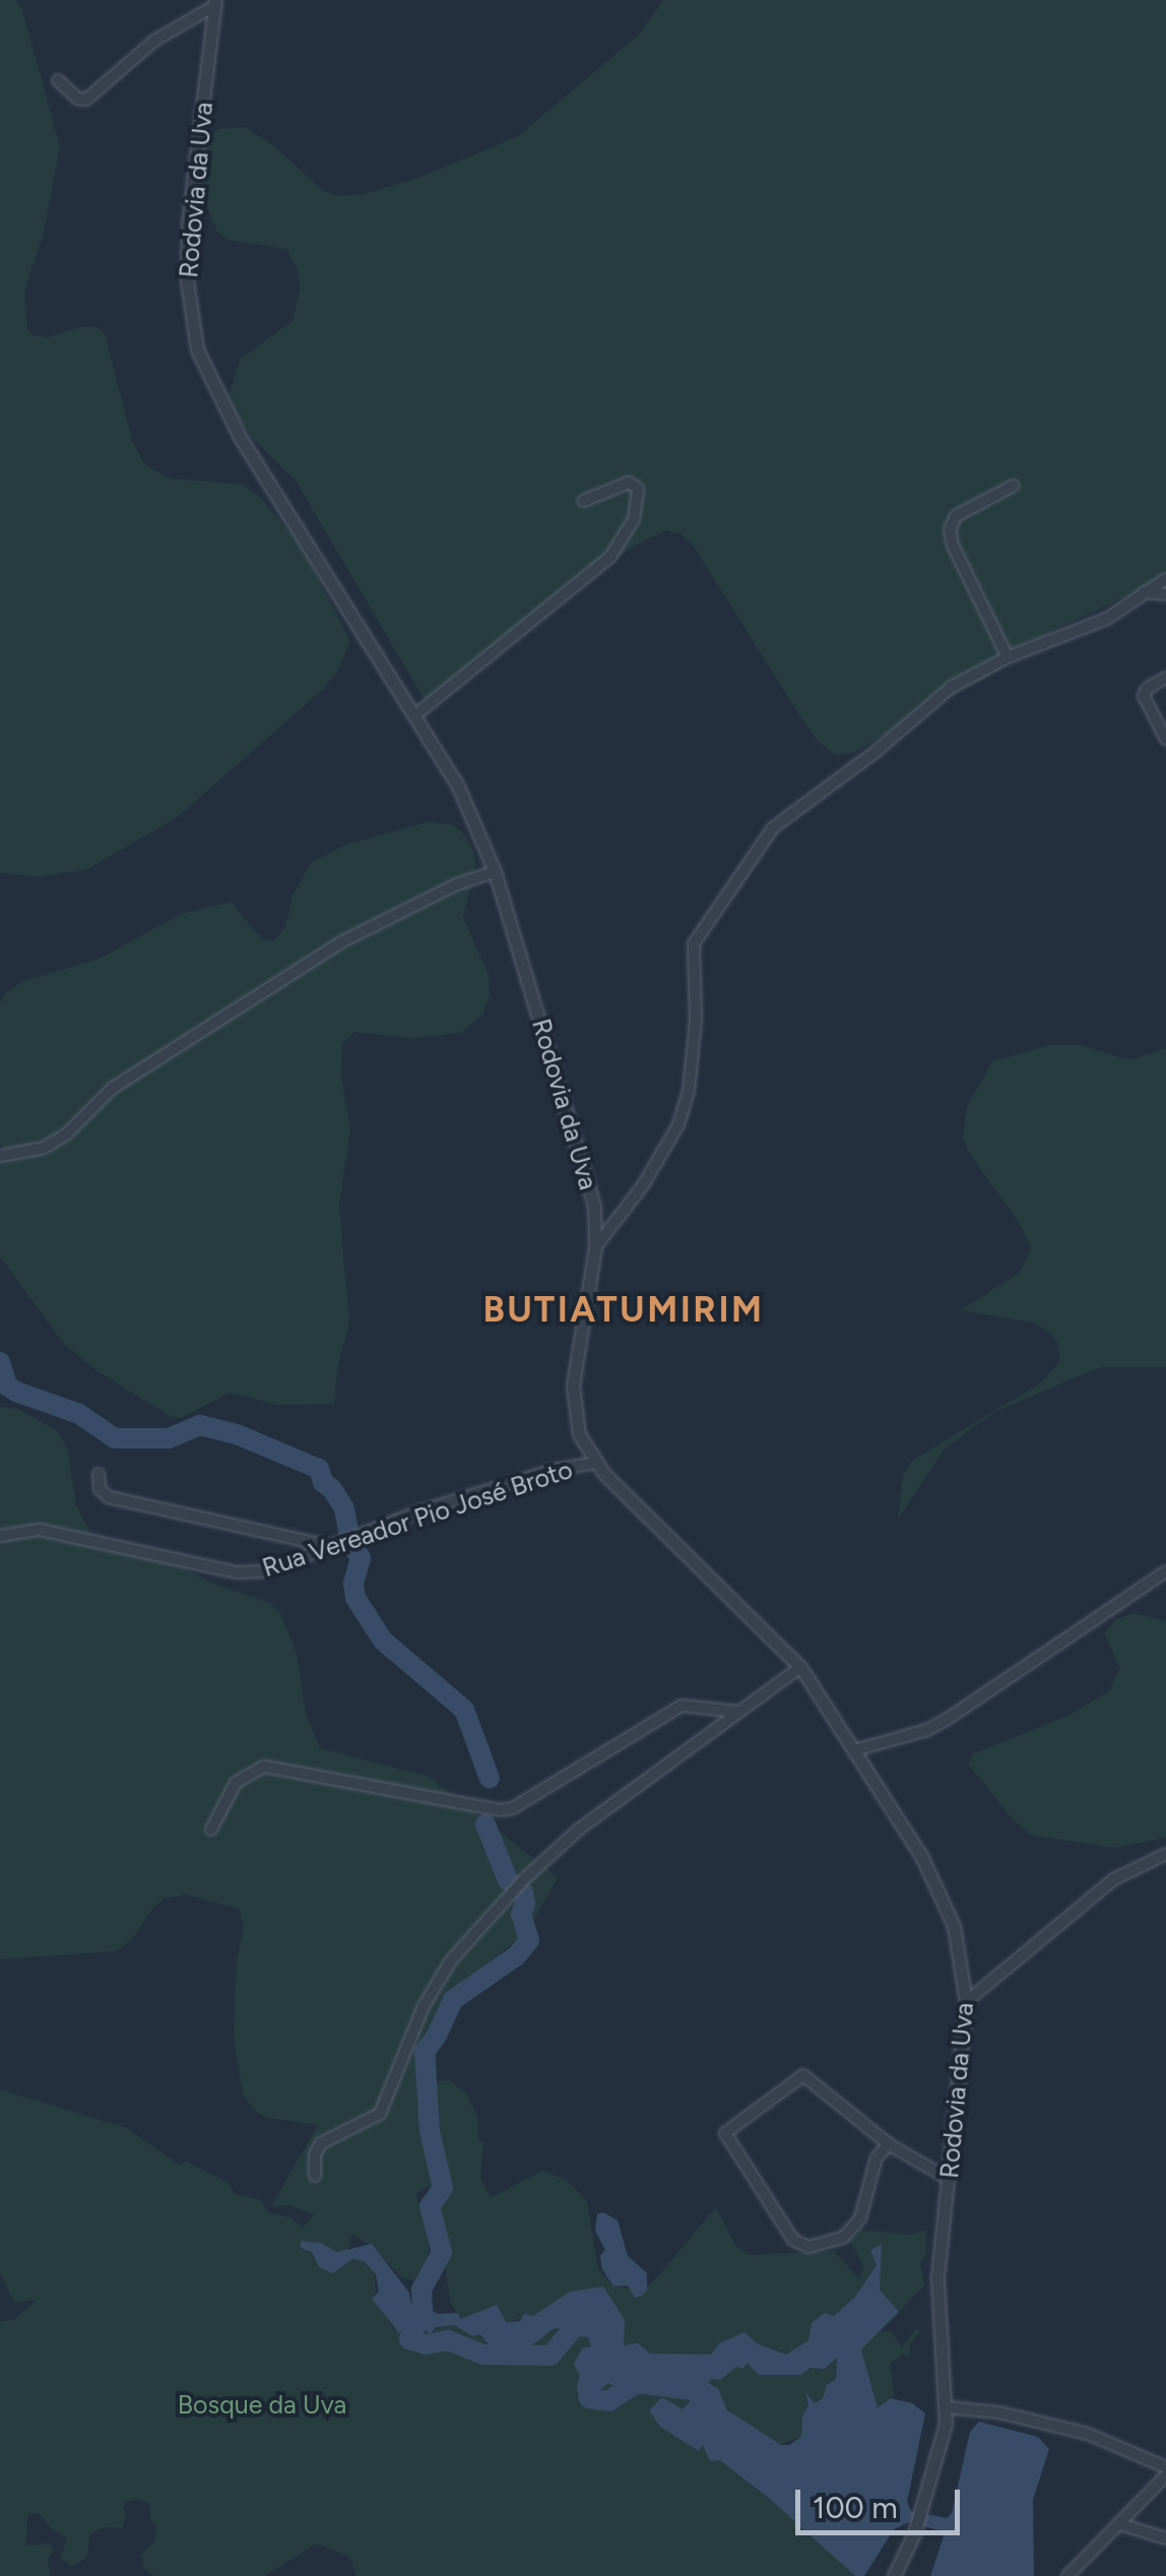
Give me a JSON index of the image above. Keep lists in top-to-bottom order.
{
  "streets": {
    "street": ["Rodovia da Uva", "Rua Vereador Pio José Broto"]
  },
  "crossings": [
    ["Rodovia da Uva", "Rua Vereador Pio José Broto"]
  ],
  "districts": ["BUTIATUMIRIM"],
  "parks": ["Bosque da Uva"],
  "scale_bar": "100 m"
}
